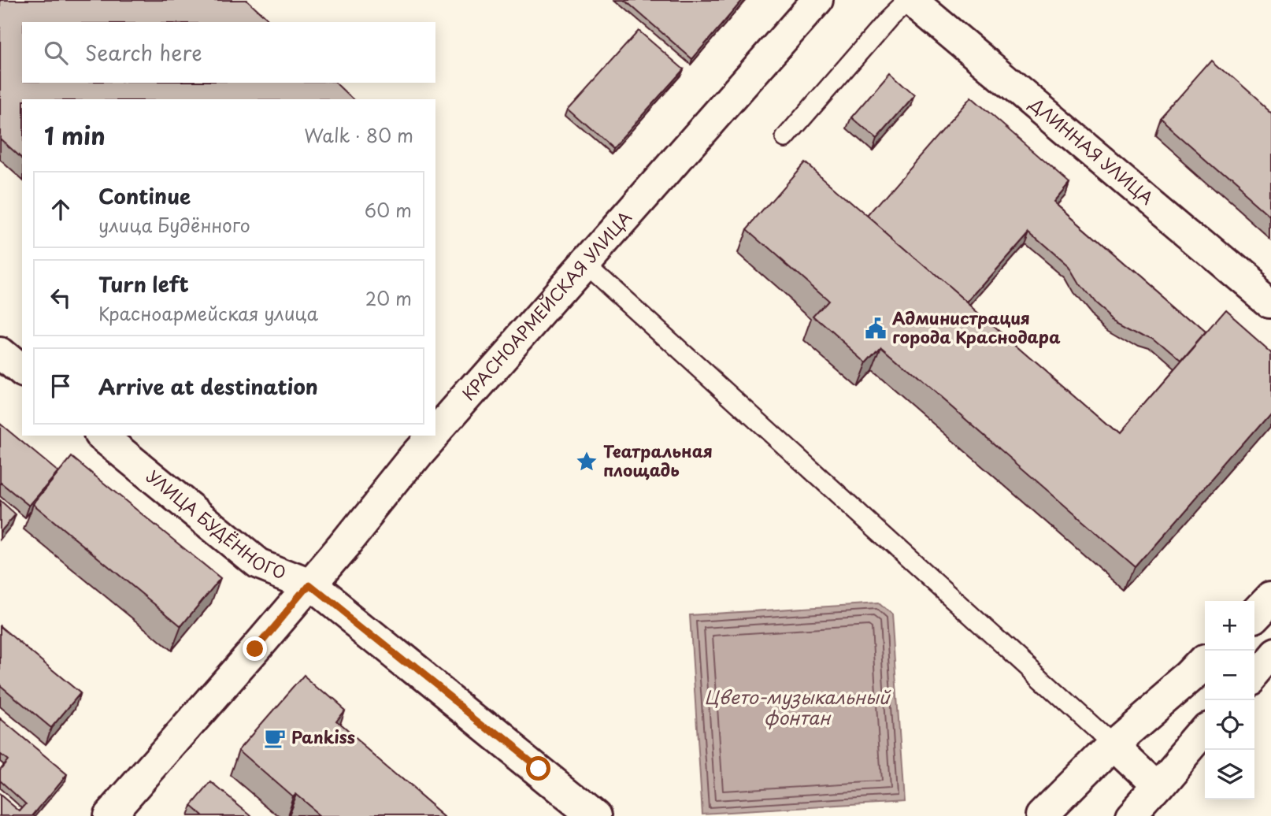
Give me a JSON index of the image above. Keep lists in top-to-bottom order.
{
  "streets": {
    "street": ["ДЛИННАЯ УЛИЦА", "КРАСНОАРМЕЙСКАЯ УЛИЦА", "УЛИЦА БУДЁННОГО"]
  },
  "crossings": [
    ["КРАСНОАРМЕЙСКАЯ УЛИЦА", "УЛИЦА БУДЁННОГО"]
  ],
  "water": ["Цвето-музыкальный фонтан"],
  "places": {
    "public building": ["Администрация города Краснодара"],
    "place": ["Театральная площадь"],
    "cafe": ["Pankiss"]
  },
  "page": {
    "search": "Search here",
    "heading": ["1 min", "Walk · 80 m"],
    "list": [
      ["Continue", "улица Будённого", "60 m"],
      ["Turn left", "Красноармейская улица", "20 m"],
      "Arrive at destination"
    ],
    "map_buttons": ["+", "−"]
  }
}
